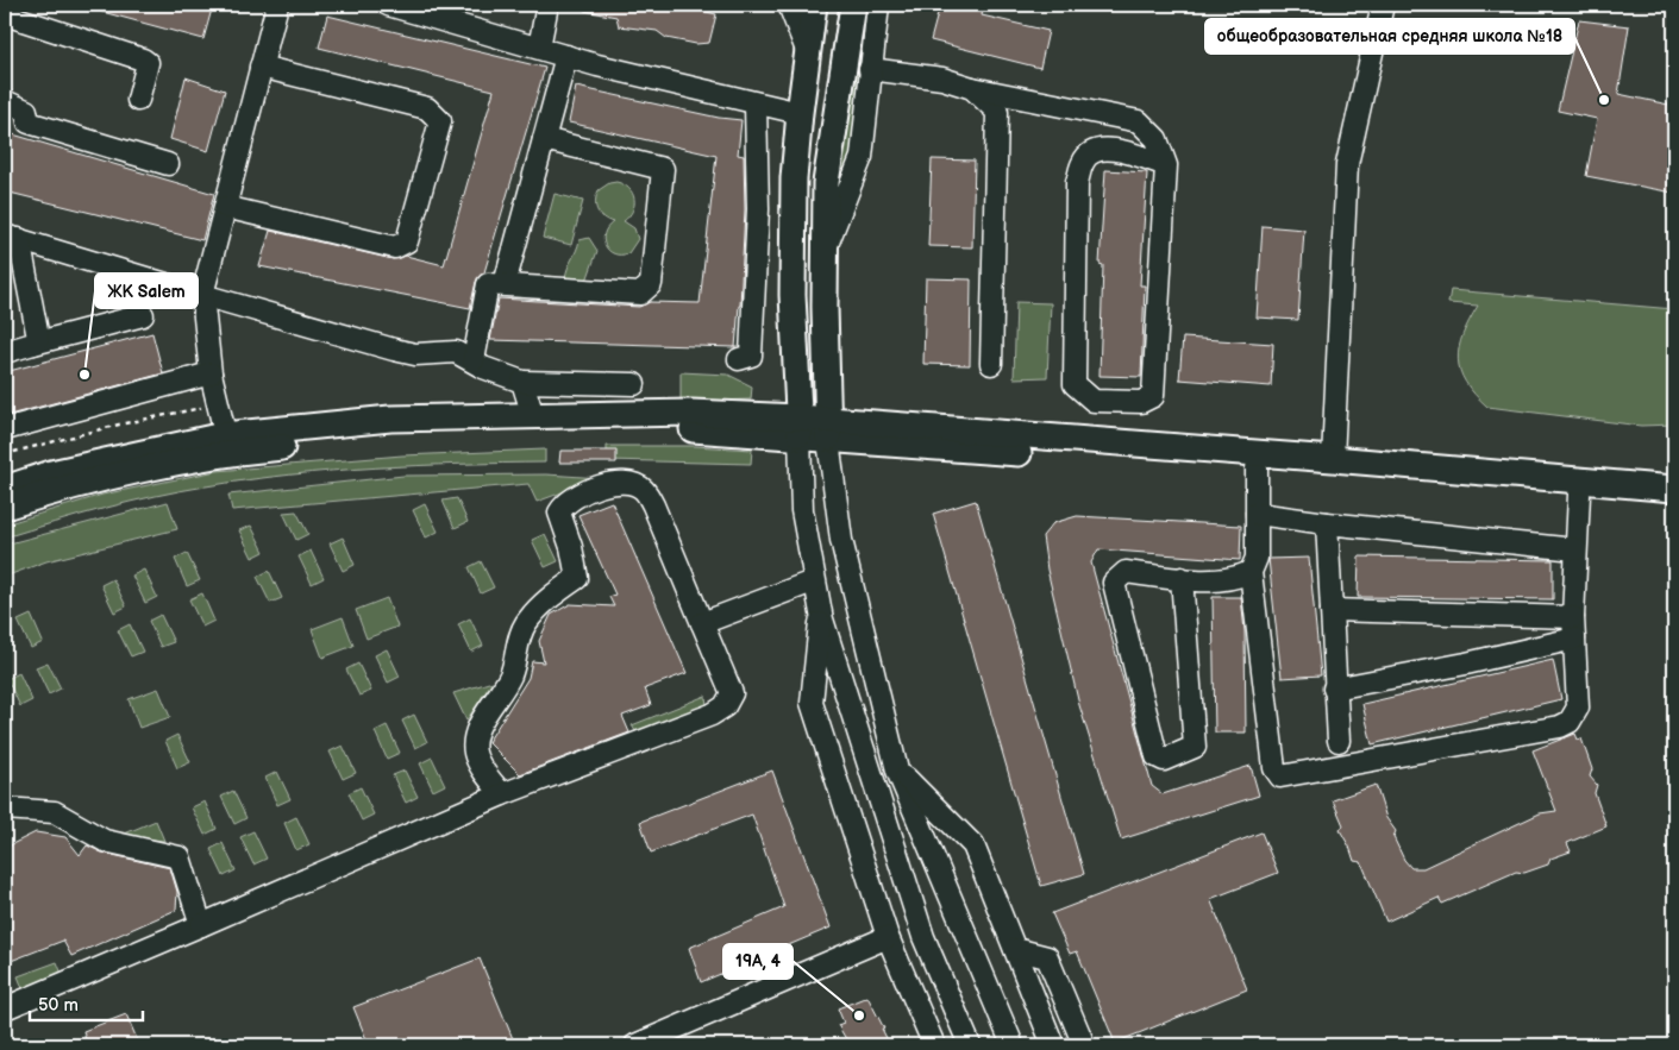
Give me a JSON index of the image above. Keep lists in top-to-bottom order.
{
  "places": ["общеобразовательная средняя школа №18", "ЖК Salem", "19А, 4"],
  "scale_bar": "50 m"
}
